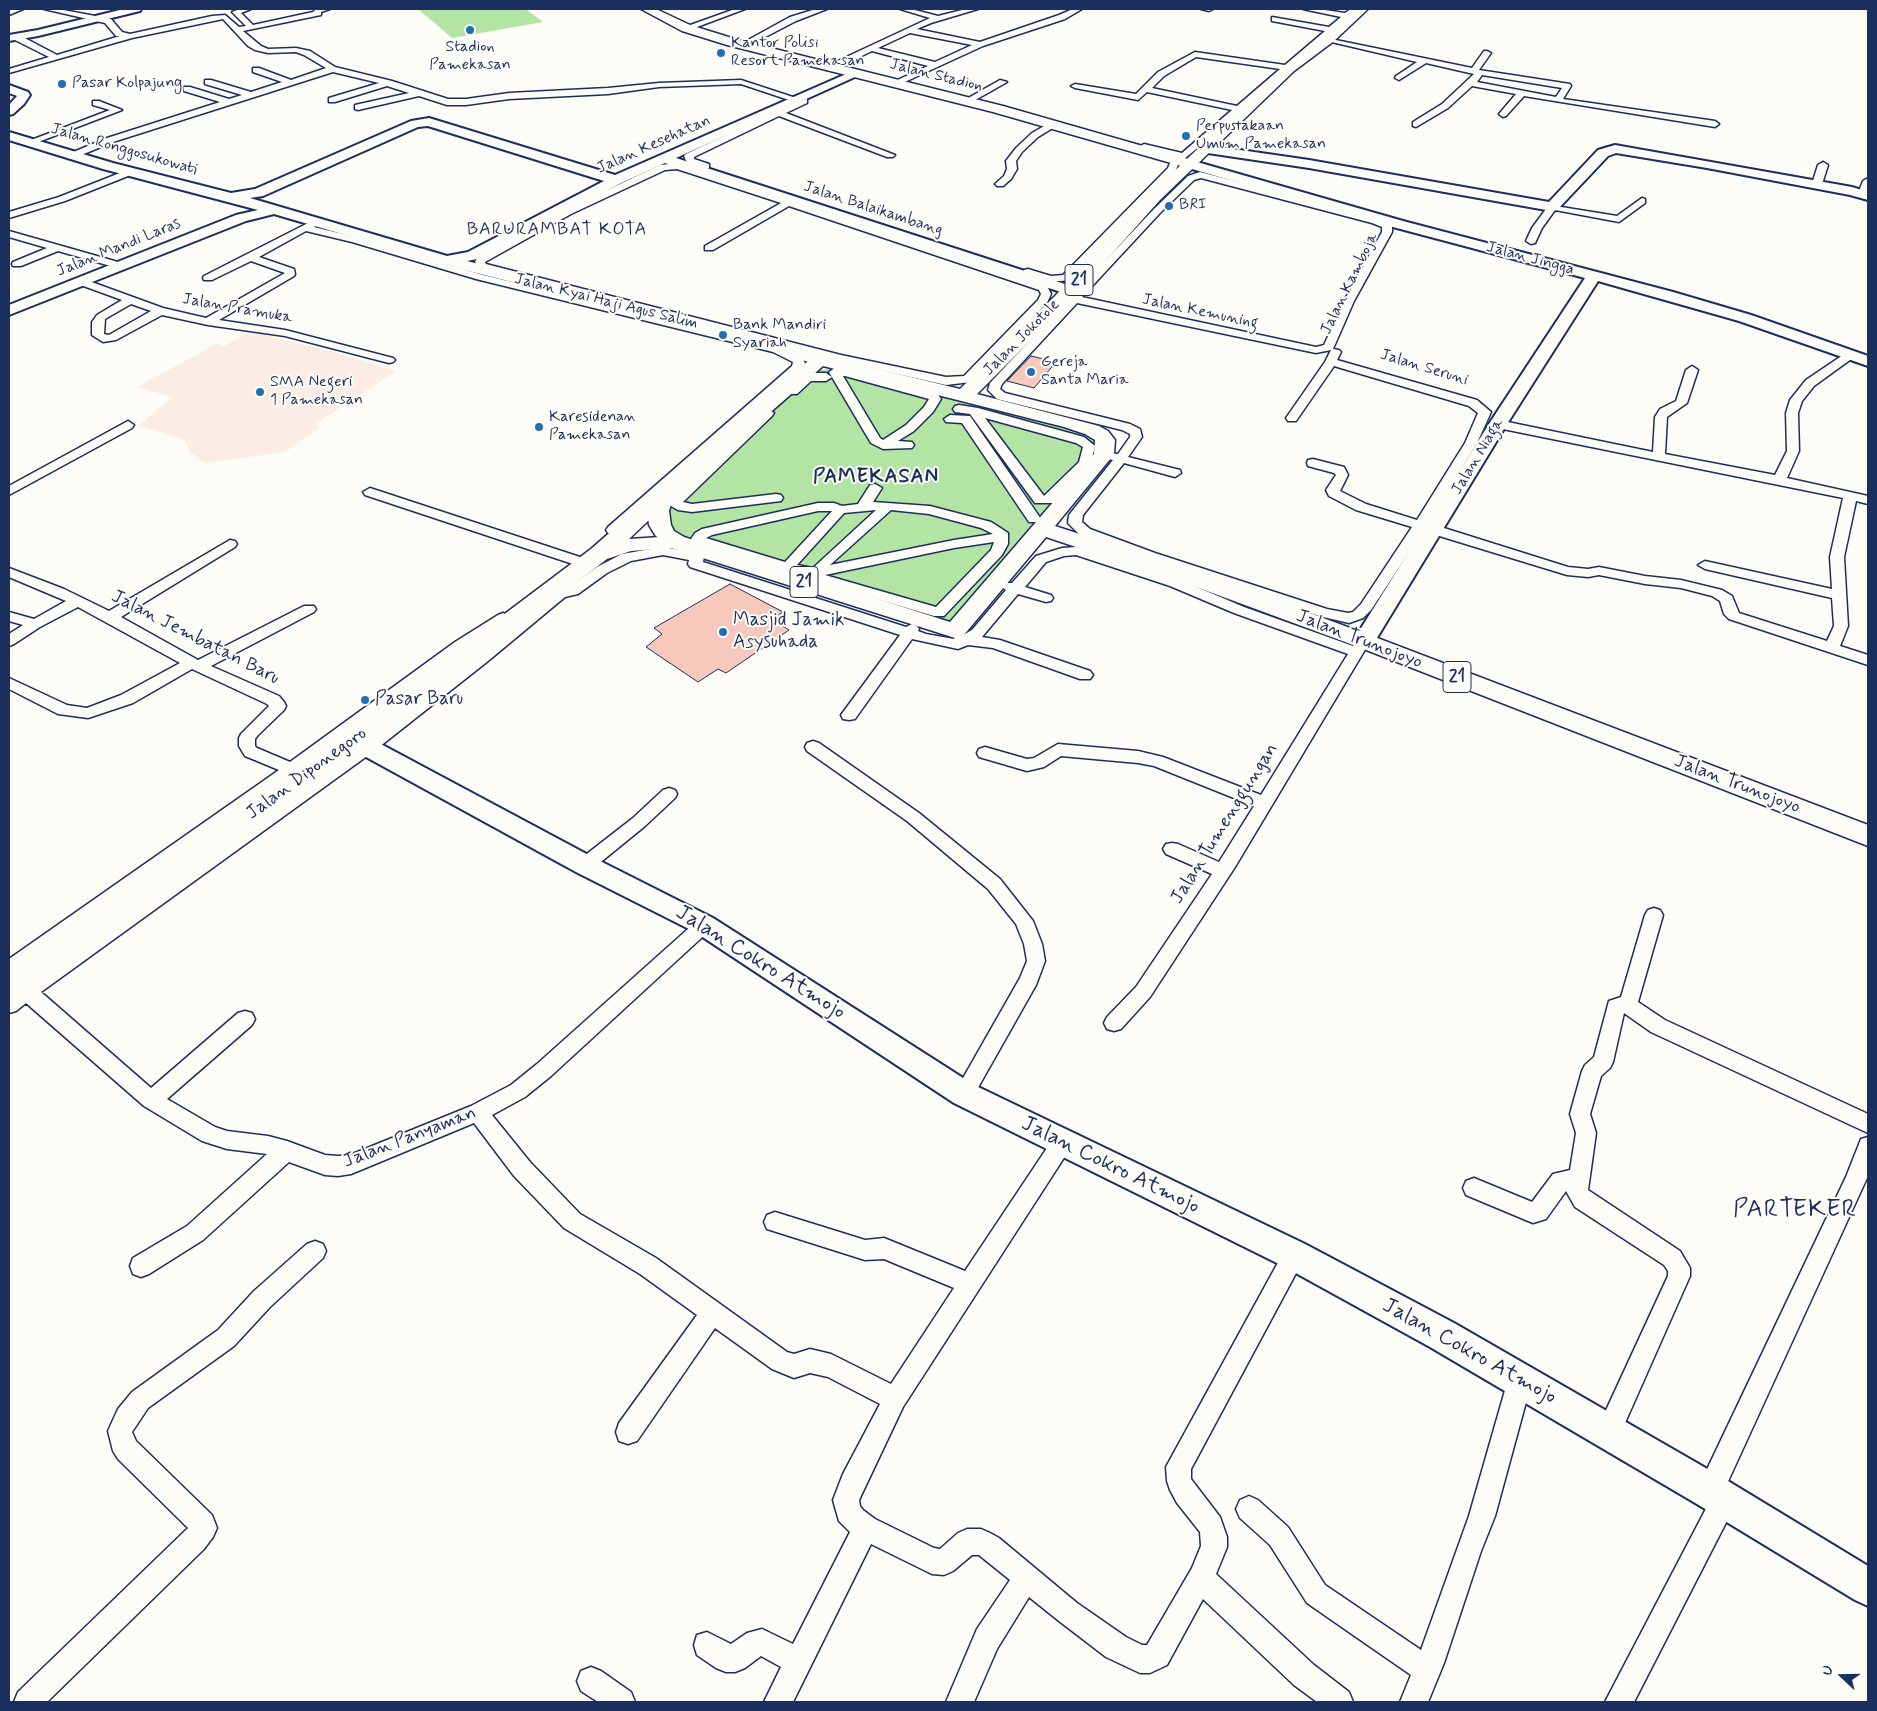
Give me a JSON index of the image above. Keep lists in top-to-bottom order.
{
  "streets": {
    "main road": [
      "Jalan Stadion",
      "Jalan Kesehatan",
      "Jalan Ronggosukowati",
      "Jalan Balaikambang",
      "Jalan Mandi Laras",
      "Jalan Jingga",
      "21",
      "Jalan Kyai Haji Agus Salim",
      "Jalan Jokotole",
      "Jalan Niaga",
      "Jalan Trunojoyo",
      "Jalan Diponegoro",
      "Jalan Cokro Atmojo"
    ],
    "street": [
      "Jalan Kamboja",
      "Jalan Pramuka",
      "Jalan Kemuning",
      "Jalan Seruni",
      "Jalan Jembatan Baru",
      "Jalan Tumenggungan",
      "Jalan Panyaman"
    ]
  },
  "crossings": [
    ["Jalan Stadion", "Jalan Kesehatan"],
    ["Jalan Stadion", "Jalan Jingga"],
    ["Jalan Stadion", "Jalan Jokotole"],
    ["Jalan Kesehatan", "Jalan Balaikambang"],
    ["Jalan Kesehatan", "Jalan Kyai Haji Agus Salim"],
    ["Jalan Ronggosukowati", "Jalan Mandi Laras"],
    ["Jalan Balaikambang", "Jalan Kemuning"],
    ["Jalan Balaikambang", "Jalan Jokotole"],
    ["Jalan Mandi Laras", "Jalan Pramuka"],
    ["Jalan Jingga", "Jalan Kamboja"],
    ["Jalan Jingga", "Jalan Jokotole"],
    ["Jalan Jingga", "Jalan Niaga"],
    ["21", "Jalan Diponegoro"],
    ["Jalan Kamboja", "Jalan Kemuning"],
    ["Jalan Kamboja", "Jalan Seruni"],
    ["Jalan Kyai Haji Agus Salim", "Jalan Jokotole"],
    ["Jalan Kyai Haji Agus Salim", "Jalan Diponegoro"],
    ["Jalan Kemuning", "Jalan Jokotole"],
    ["Jalan Kemuning", "Jalan Seruni"],
    ["Jalan Seruni", "Jalan Niaga"],
    ["Jalan Niaga", "Jalan Trunojoyo"],
    ["Jalan Niaga", "Jalan Tumenggungan"],
    ["Jalan Jembatan Baru", "Jalan Diponegoro"],
    ["Jalan Trunojoyo", "Jalan Tumenggungan"],
    ["Jalan Diponegoro", "Jalan Cokro Atmojo"],
    ["Jalan Diponegoro", "Jalan Panyaman"],
    ["Jalan Cokro Atmojo", "Jalan Panyaman"]
  ],
  "districts": ["BARURAMBAT KOTA", "PAMEKASAN", "PARTEKER"],
  "places": [
    "Stadion Pamekasan",
    "Kantor Polisi Resort Pamekasan",
    "Pasar Kolpajung",
    "Perpustakaan Umum Pamekasan",
    "BRI",
    "Bank Mandiri Syariah",
    "Gereja Santa Maria",
    "SMA Negeri 1 Pamekasan",
    "Karesidenan Pamekasan",
    "Masjid Jamik Asysuhada",
    "Pasar Baru"
  ],
  "north": "left"
}
